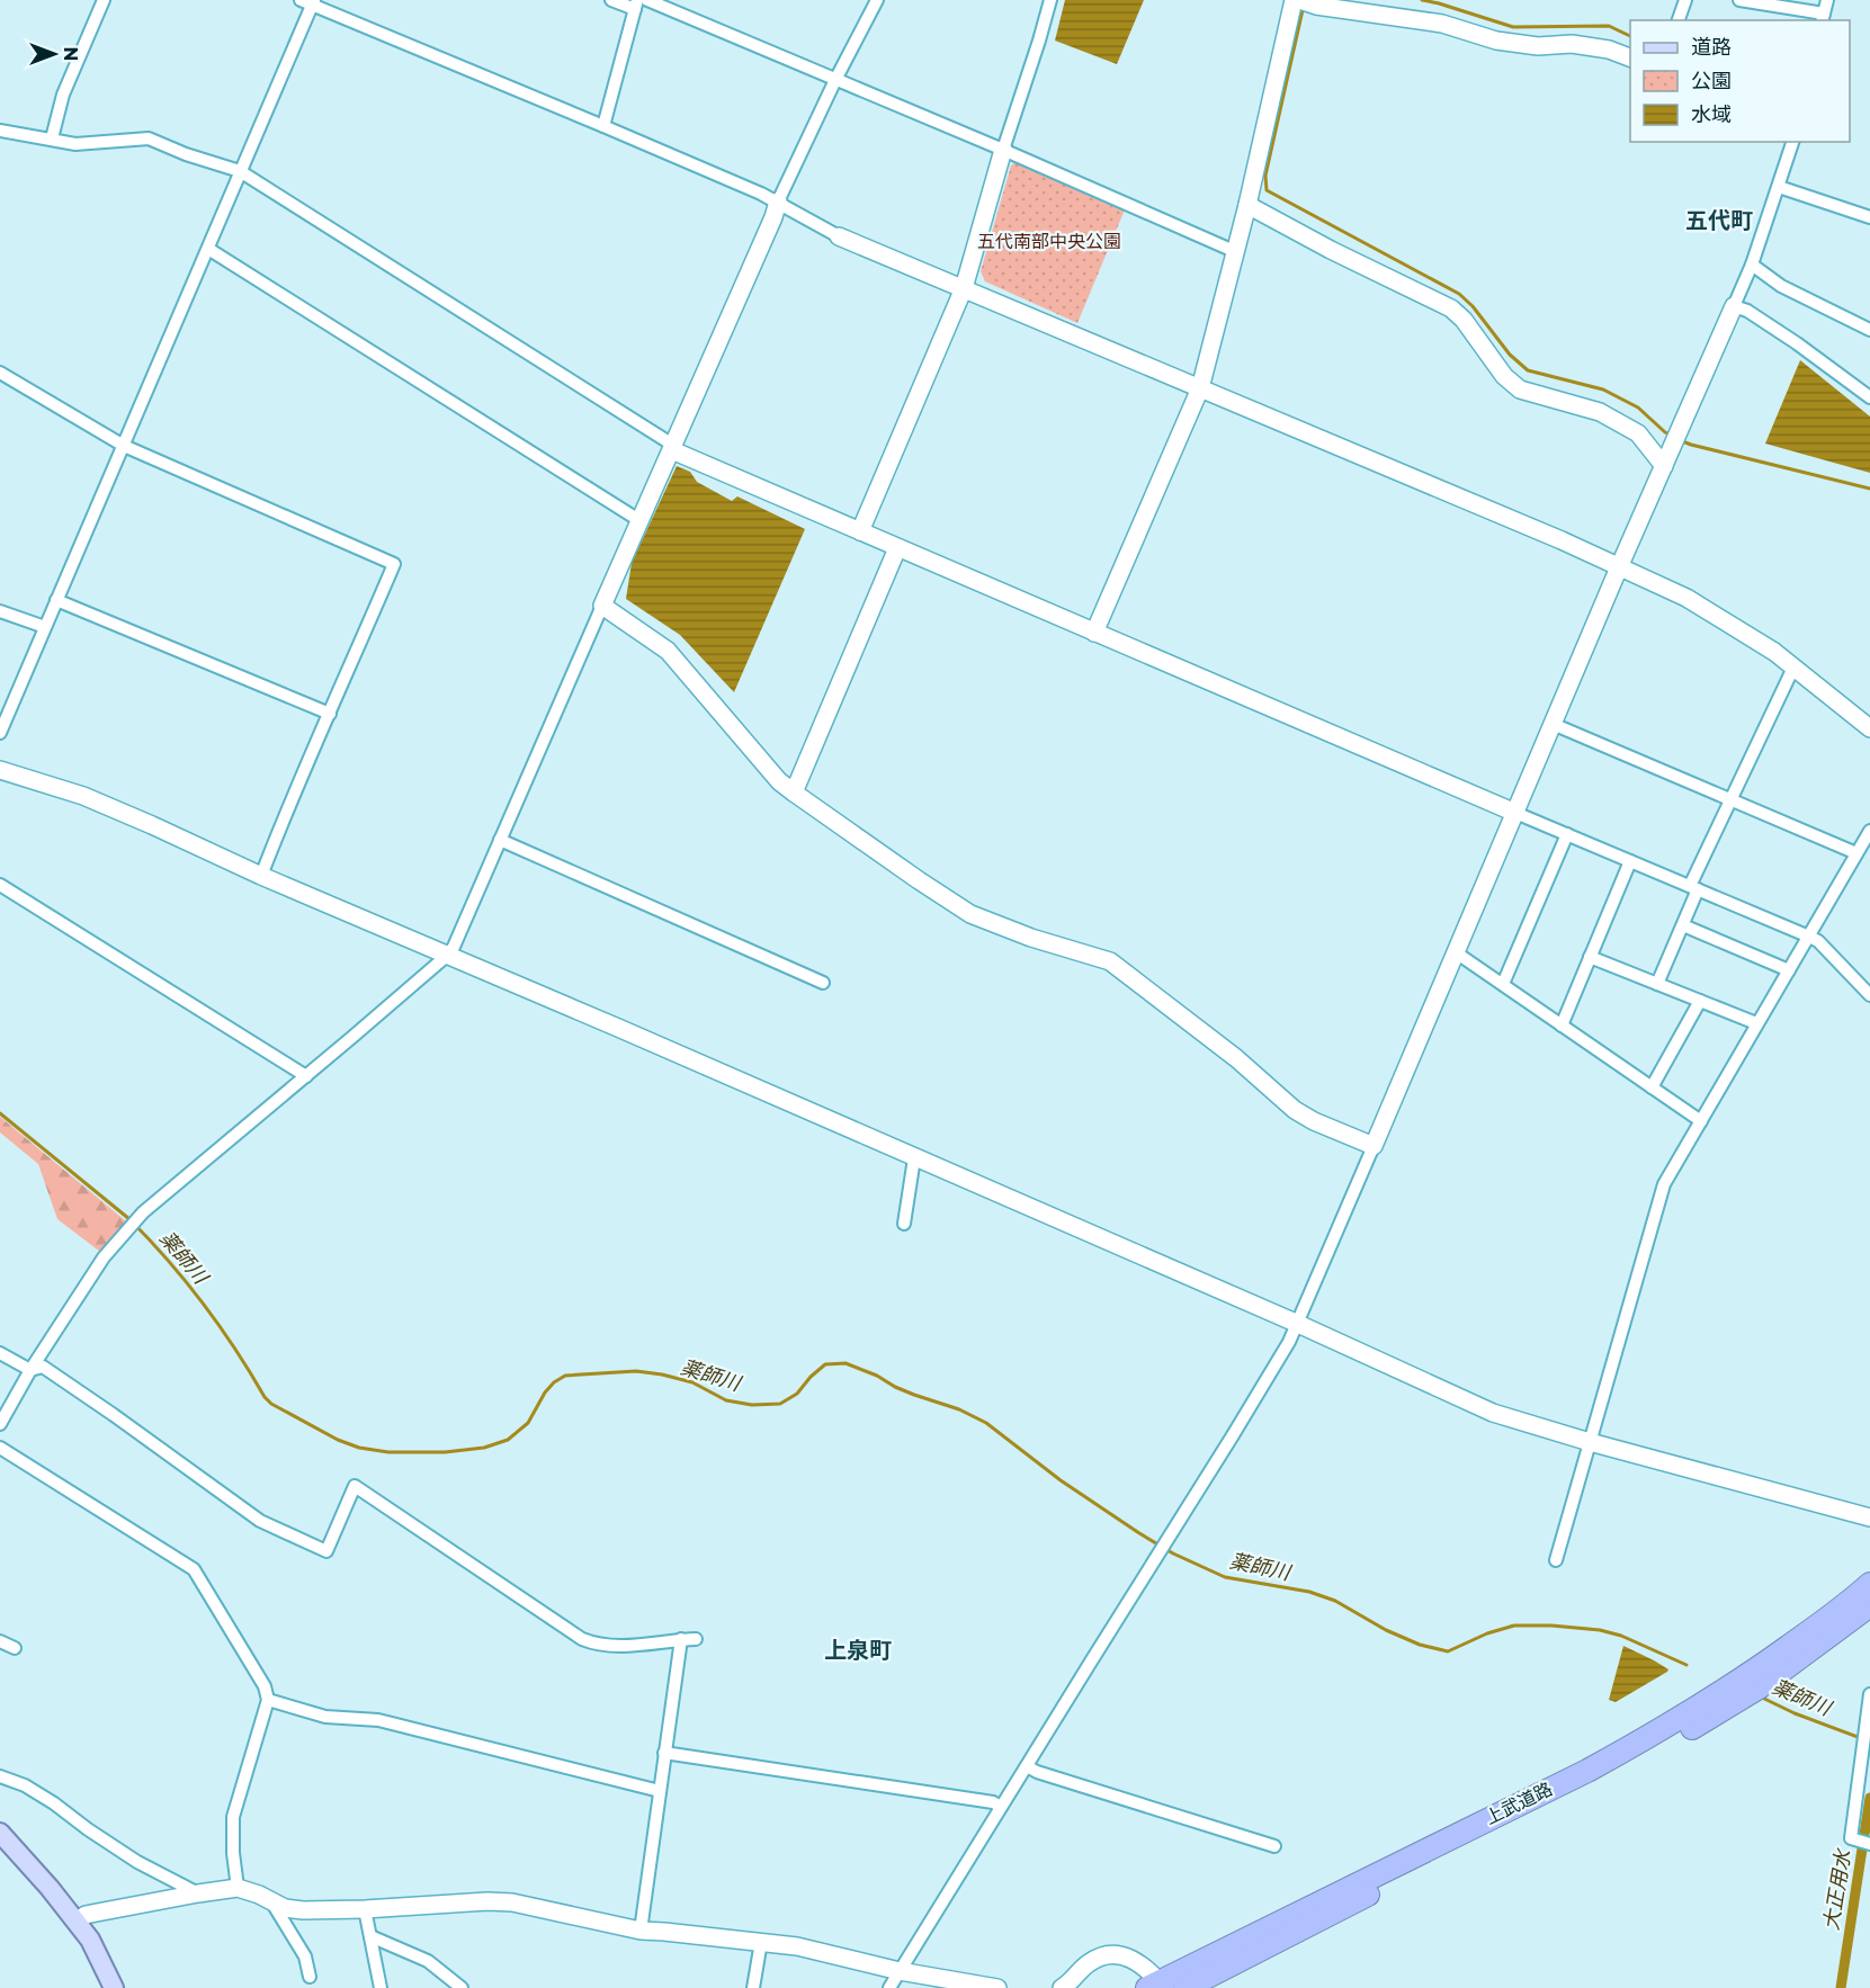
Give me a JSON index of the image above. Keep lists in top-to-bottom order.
{
  "streets": {
    "highway": ["上武道路"]
  },
  "districts": ["五代町", "上泉町"],
  "water": ["薬師川", "大正用水"],
  "parks": ["五代南部中央公園"],
  "legend": ["道路", "公園", "水域"],
  "north": "right"
}
